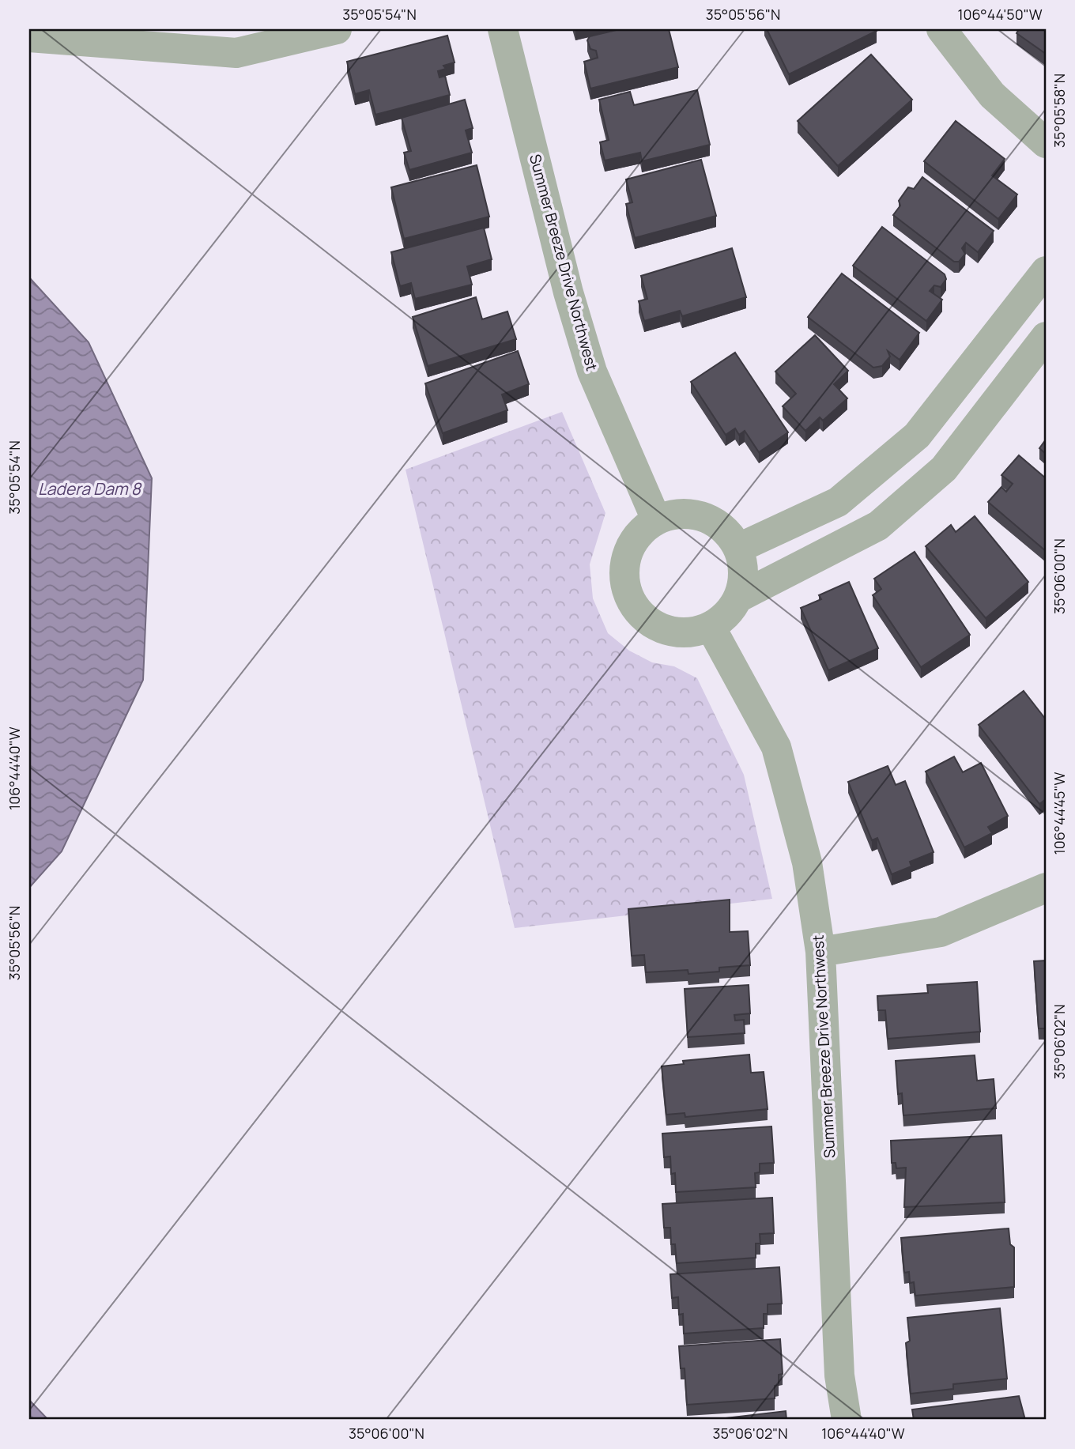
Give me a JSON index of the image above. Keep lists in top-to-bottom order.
{
  "streets": {
    "street": ["Summer Breeze Drive Northwest"]
  },
  "water": ["Ladera Dam 8"],
  "coordinates": [
    "35°05'54\"N",
    "35°05'56\"N",
    "106°44'50\"W",
    "35°05'58\"N",
    "35°06'00\"N",
    "106°44'40\"W",
    "106°44'45\"W",
    "35°06'02\"N"
  ]
}
